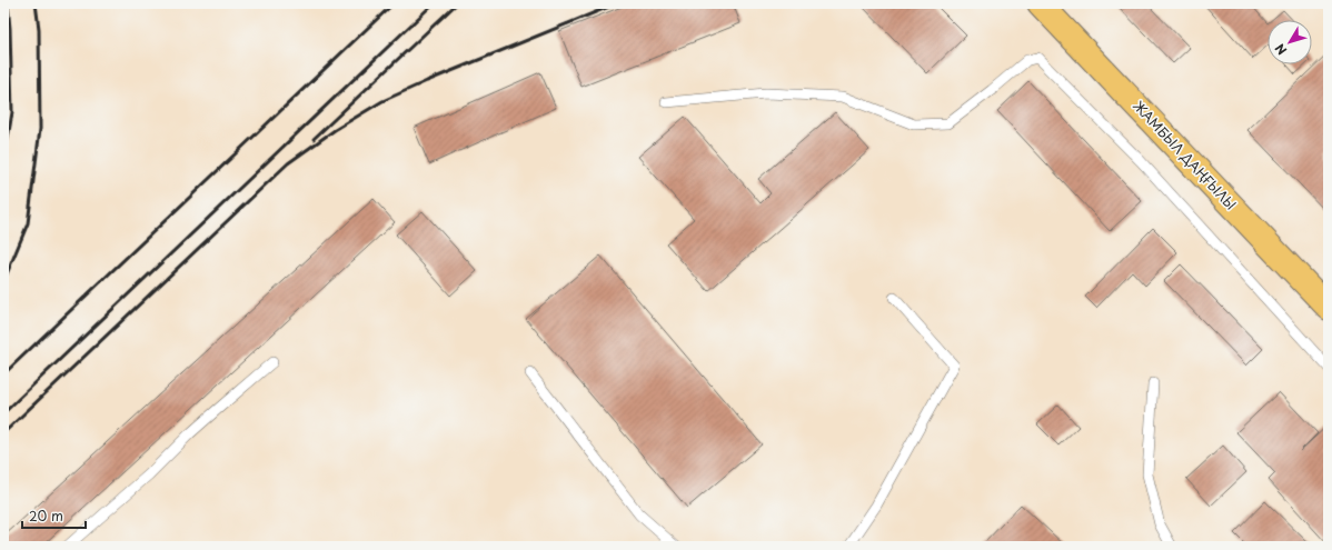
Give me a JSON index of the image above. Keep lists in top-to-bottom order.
{
  "streets": {
    "main road": ["ЖАМБЫЛ ДАҢҒЫЛЫ"]
  },
  "scale_bar": "20 m",
  "north": "bottom left"
}
